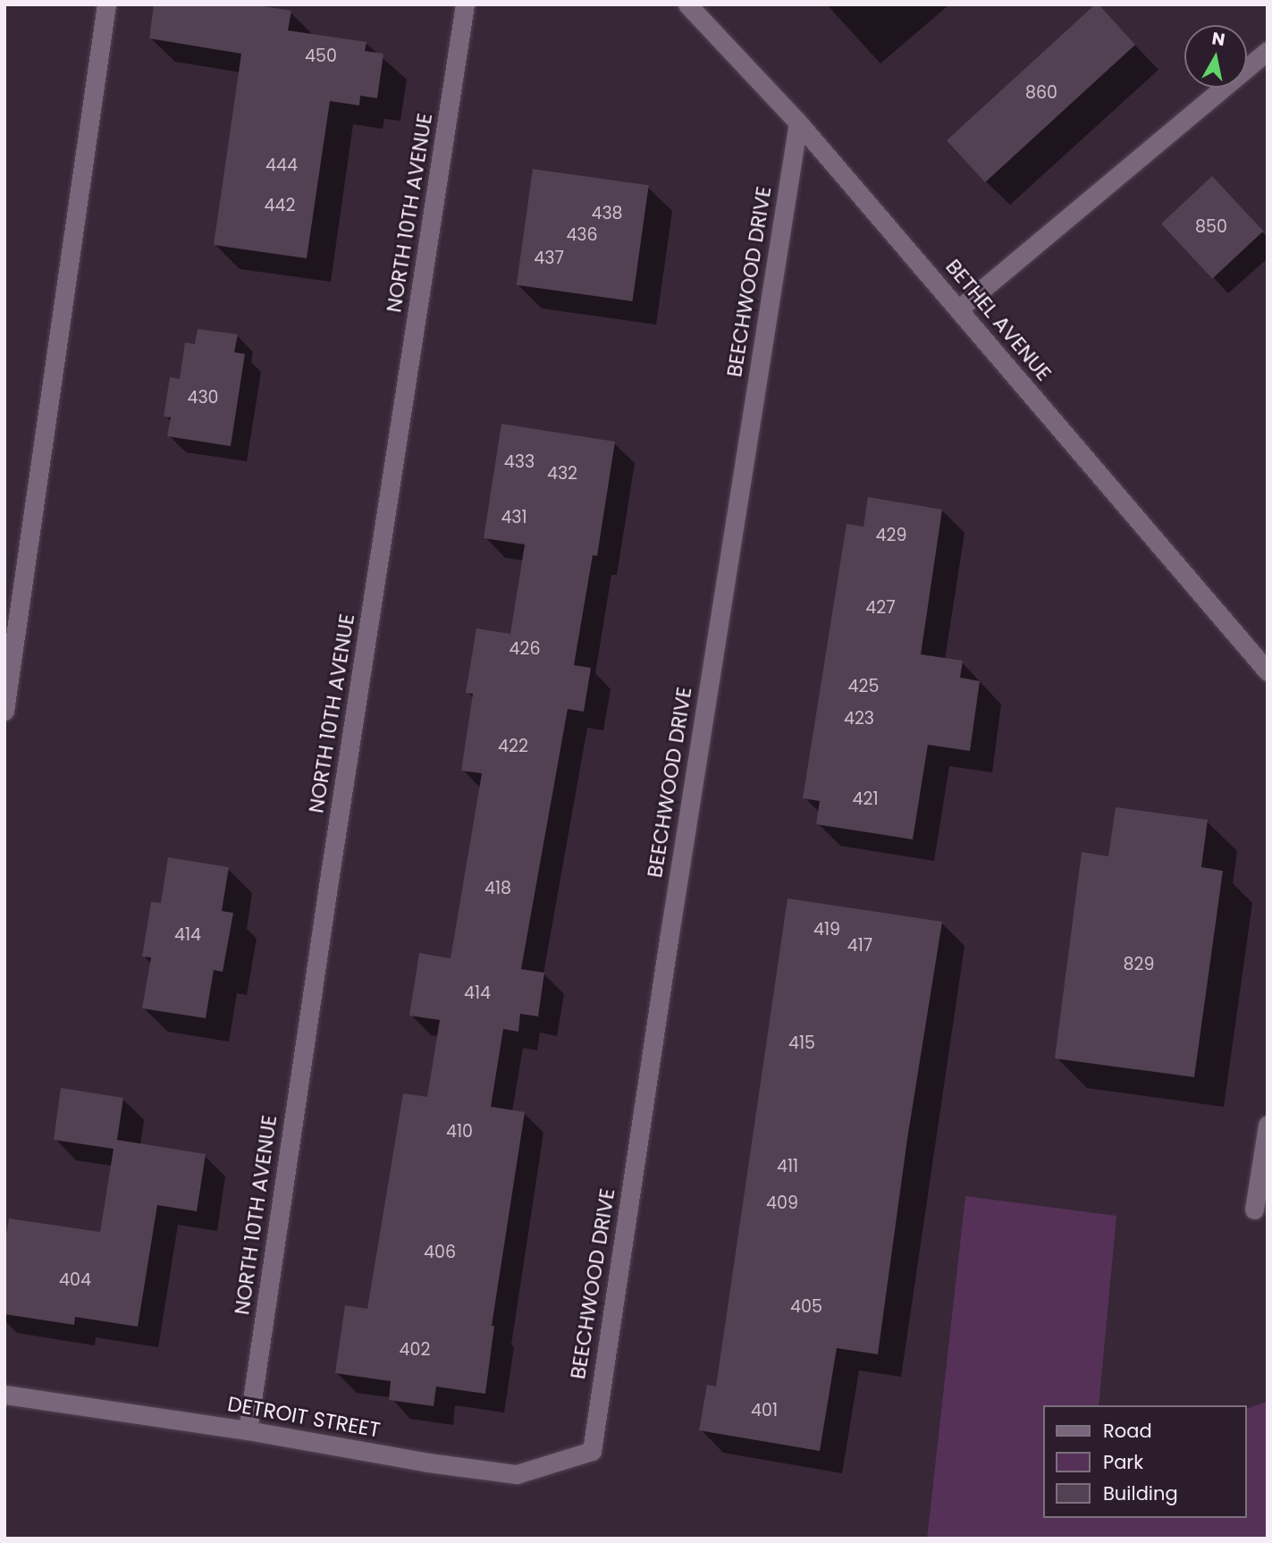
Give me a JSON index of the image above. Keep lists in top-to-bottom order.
{
  "streets": {
    "street": [
      "NORTH 10TH AVENUE",
      "BEECHWOOD DRIVE",
      "BETHEL AVENUE",
      "DETROIT STREET"
    ]
  },
  "crossings": [
    ["NORTH 10TH AVENUE", "DETROIT STREET"],
    ["BEECHWOOD DRIVE", "BETHEL AVENUE"],
    ["BEECHWOOD DRIVE", "DETROIT STREET"]
  ],
  "house_numbers": [
    "450",
    "860",
    "444",
    "442",
    "438",
    "850",
    "436",
    "437",
    "430",
    "433",
    "432",
    "431",
    "429",
    "427",
    "426",
    "425",
    "423",
    "422",
    "421",
    "418",
    "419",
    "414",
    "417",
    "829",
    "414",
    "415",
    "410",
    "411",
    "409",
    "406",
    "404",
    "405",
    "402",
    "401"
  ],
  "legend": ["Road", "Park", "Building"],
  "north": "top"
}
